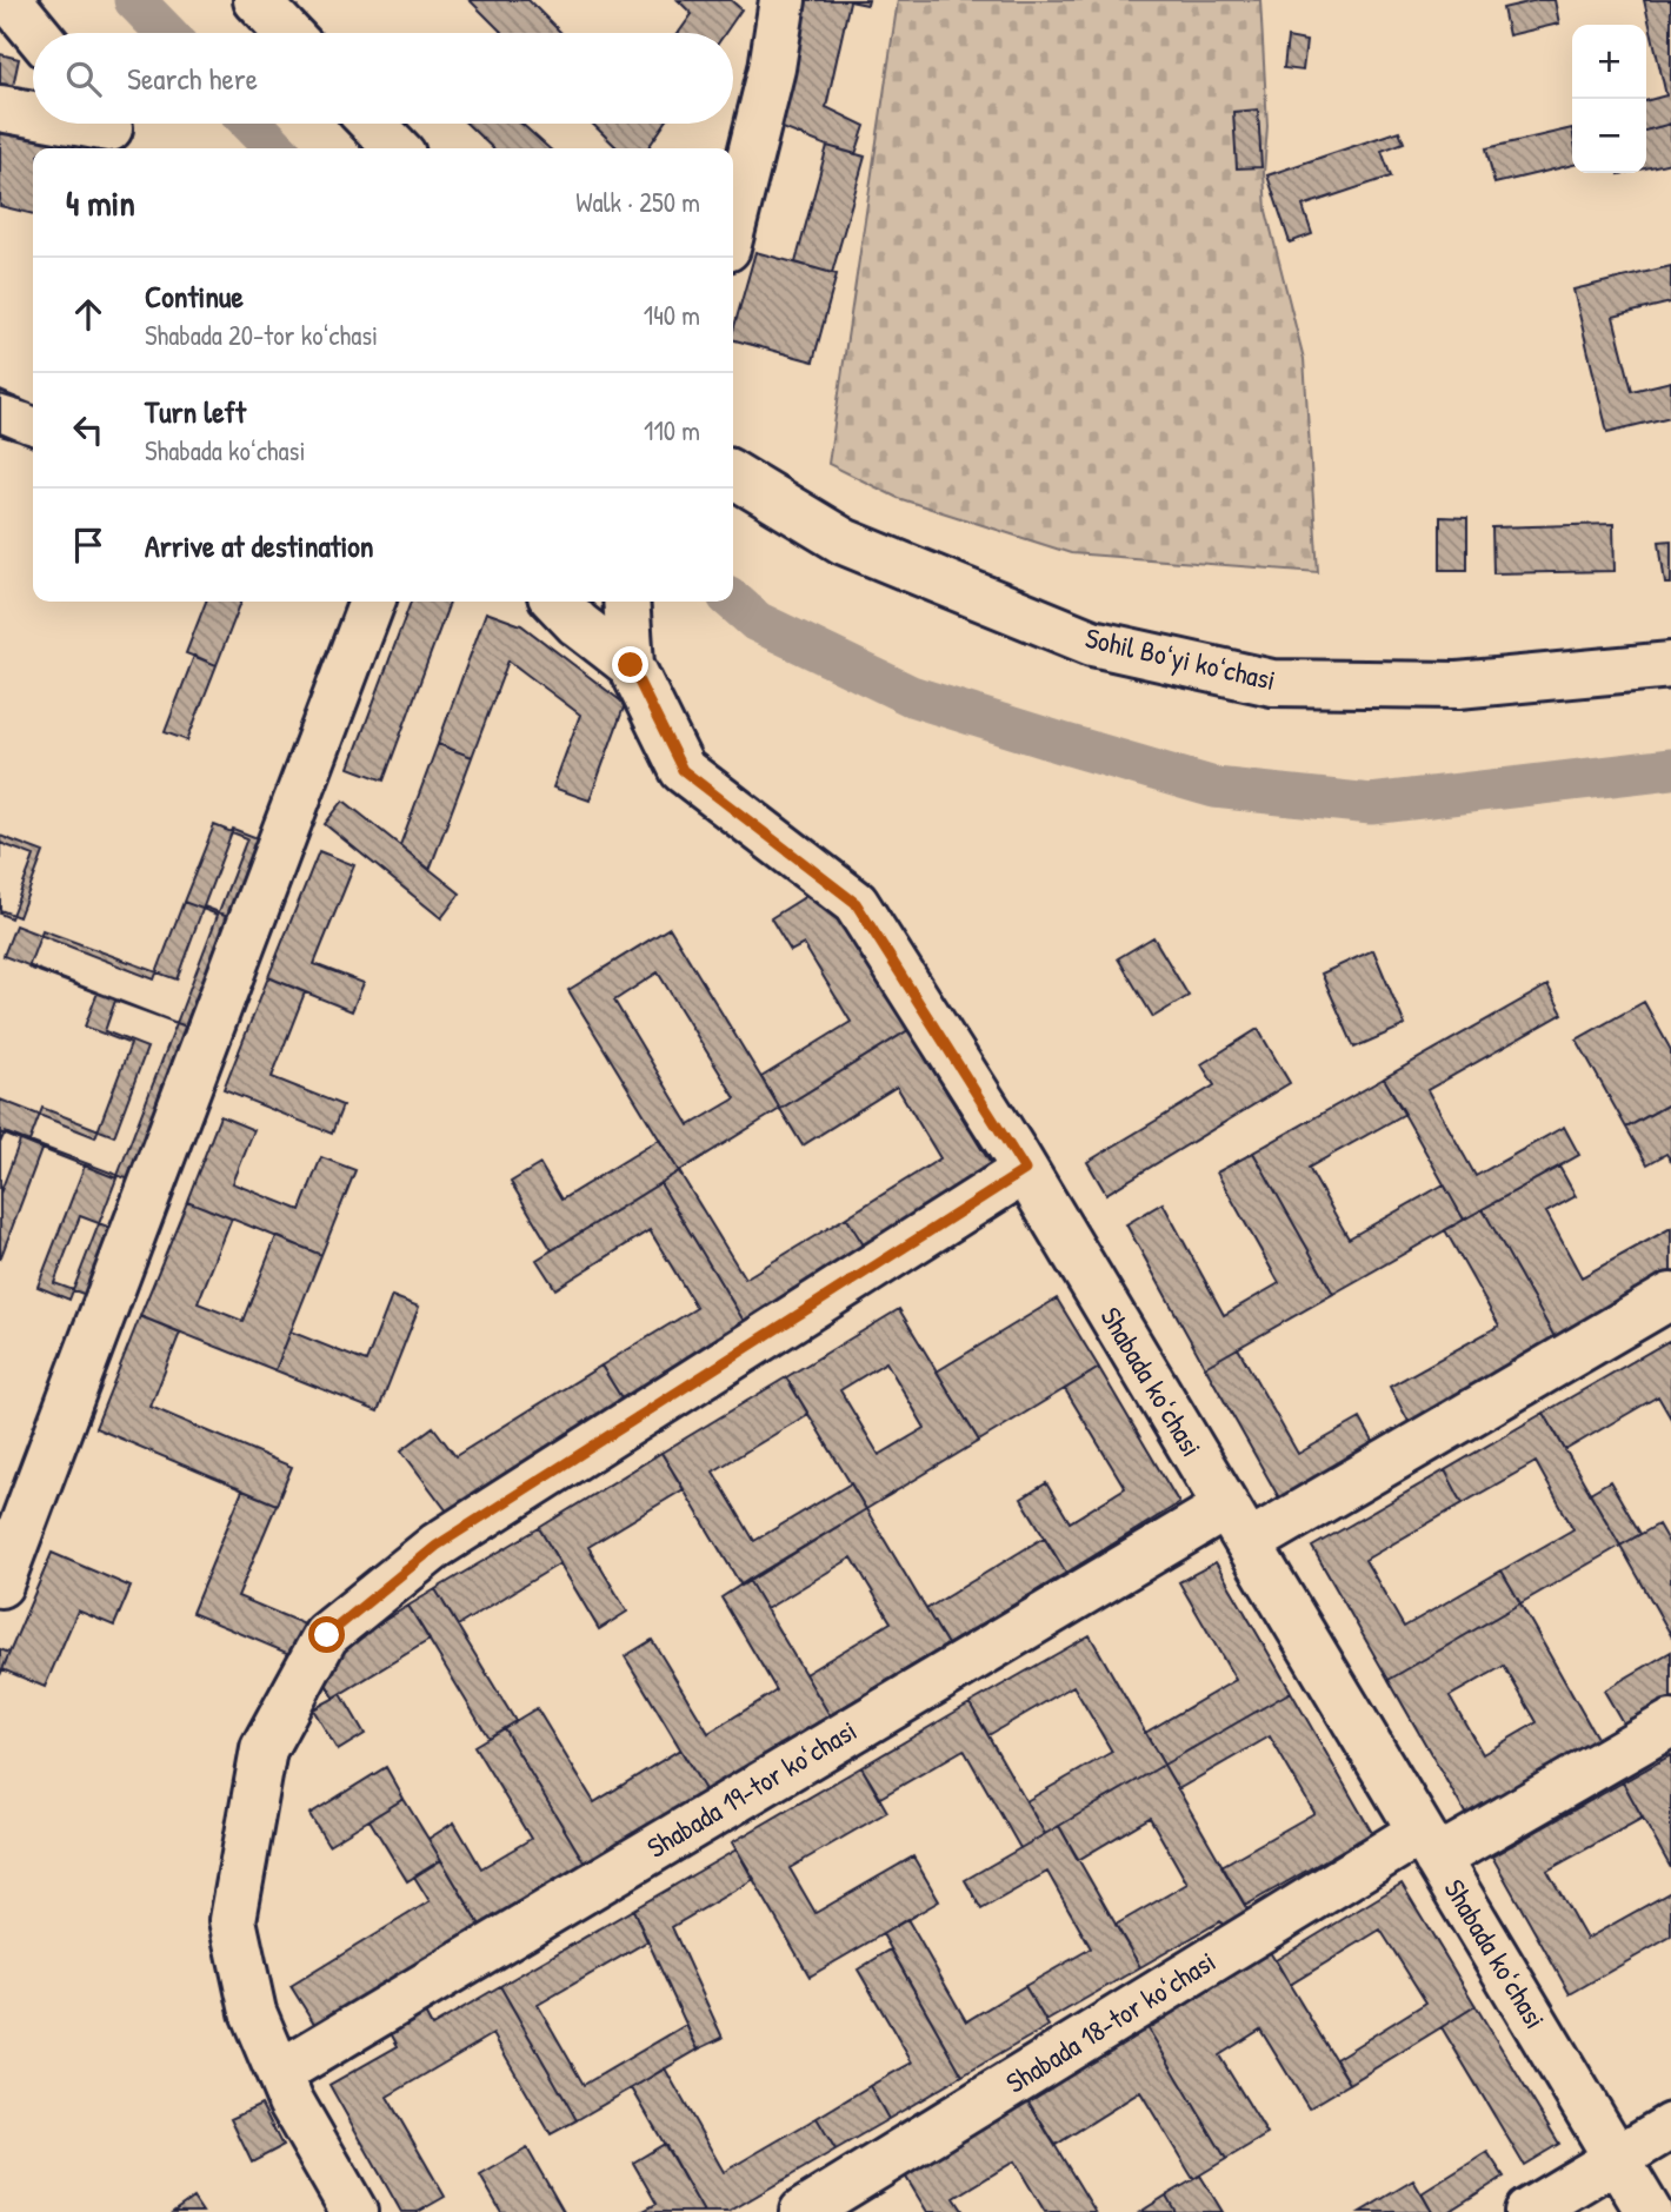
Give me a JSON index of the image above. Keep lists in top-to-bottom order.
{
  "streets": {
    "street": [
      "Sohil Boʻyi koʻchasi",
      "Shabada koʻchasi",
      "Shabada 19-tor koʻchasi",
      "Shabada 18-tor koʻchasi"
    ]
  },
  "crossings": [
    ["Shabada koʻchasi", "Shabada 19-tor koʻchasi"],
    ["Shabada koʻchasi", "Shabada 18-tor koʻchasi"]
  ],
  "page": {
    "map_buttons": ["+", "−"],
    "search": "Search here",
    "heading": ["4 min", "Walk · 250 m"],
    "list": [
      ["Continue", "Shabada 20-tor koʻchasi", "140 m"],
      ["Turn left", "Shabada koʻchasi", "110 m"],
      "Arrive at destination"
    ]
  }
}
